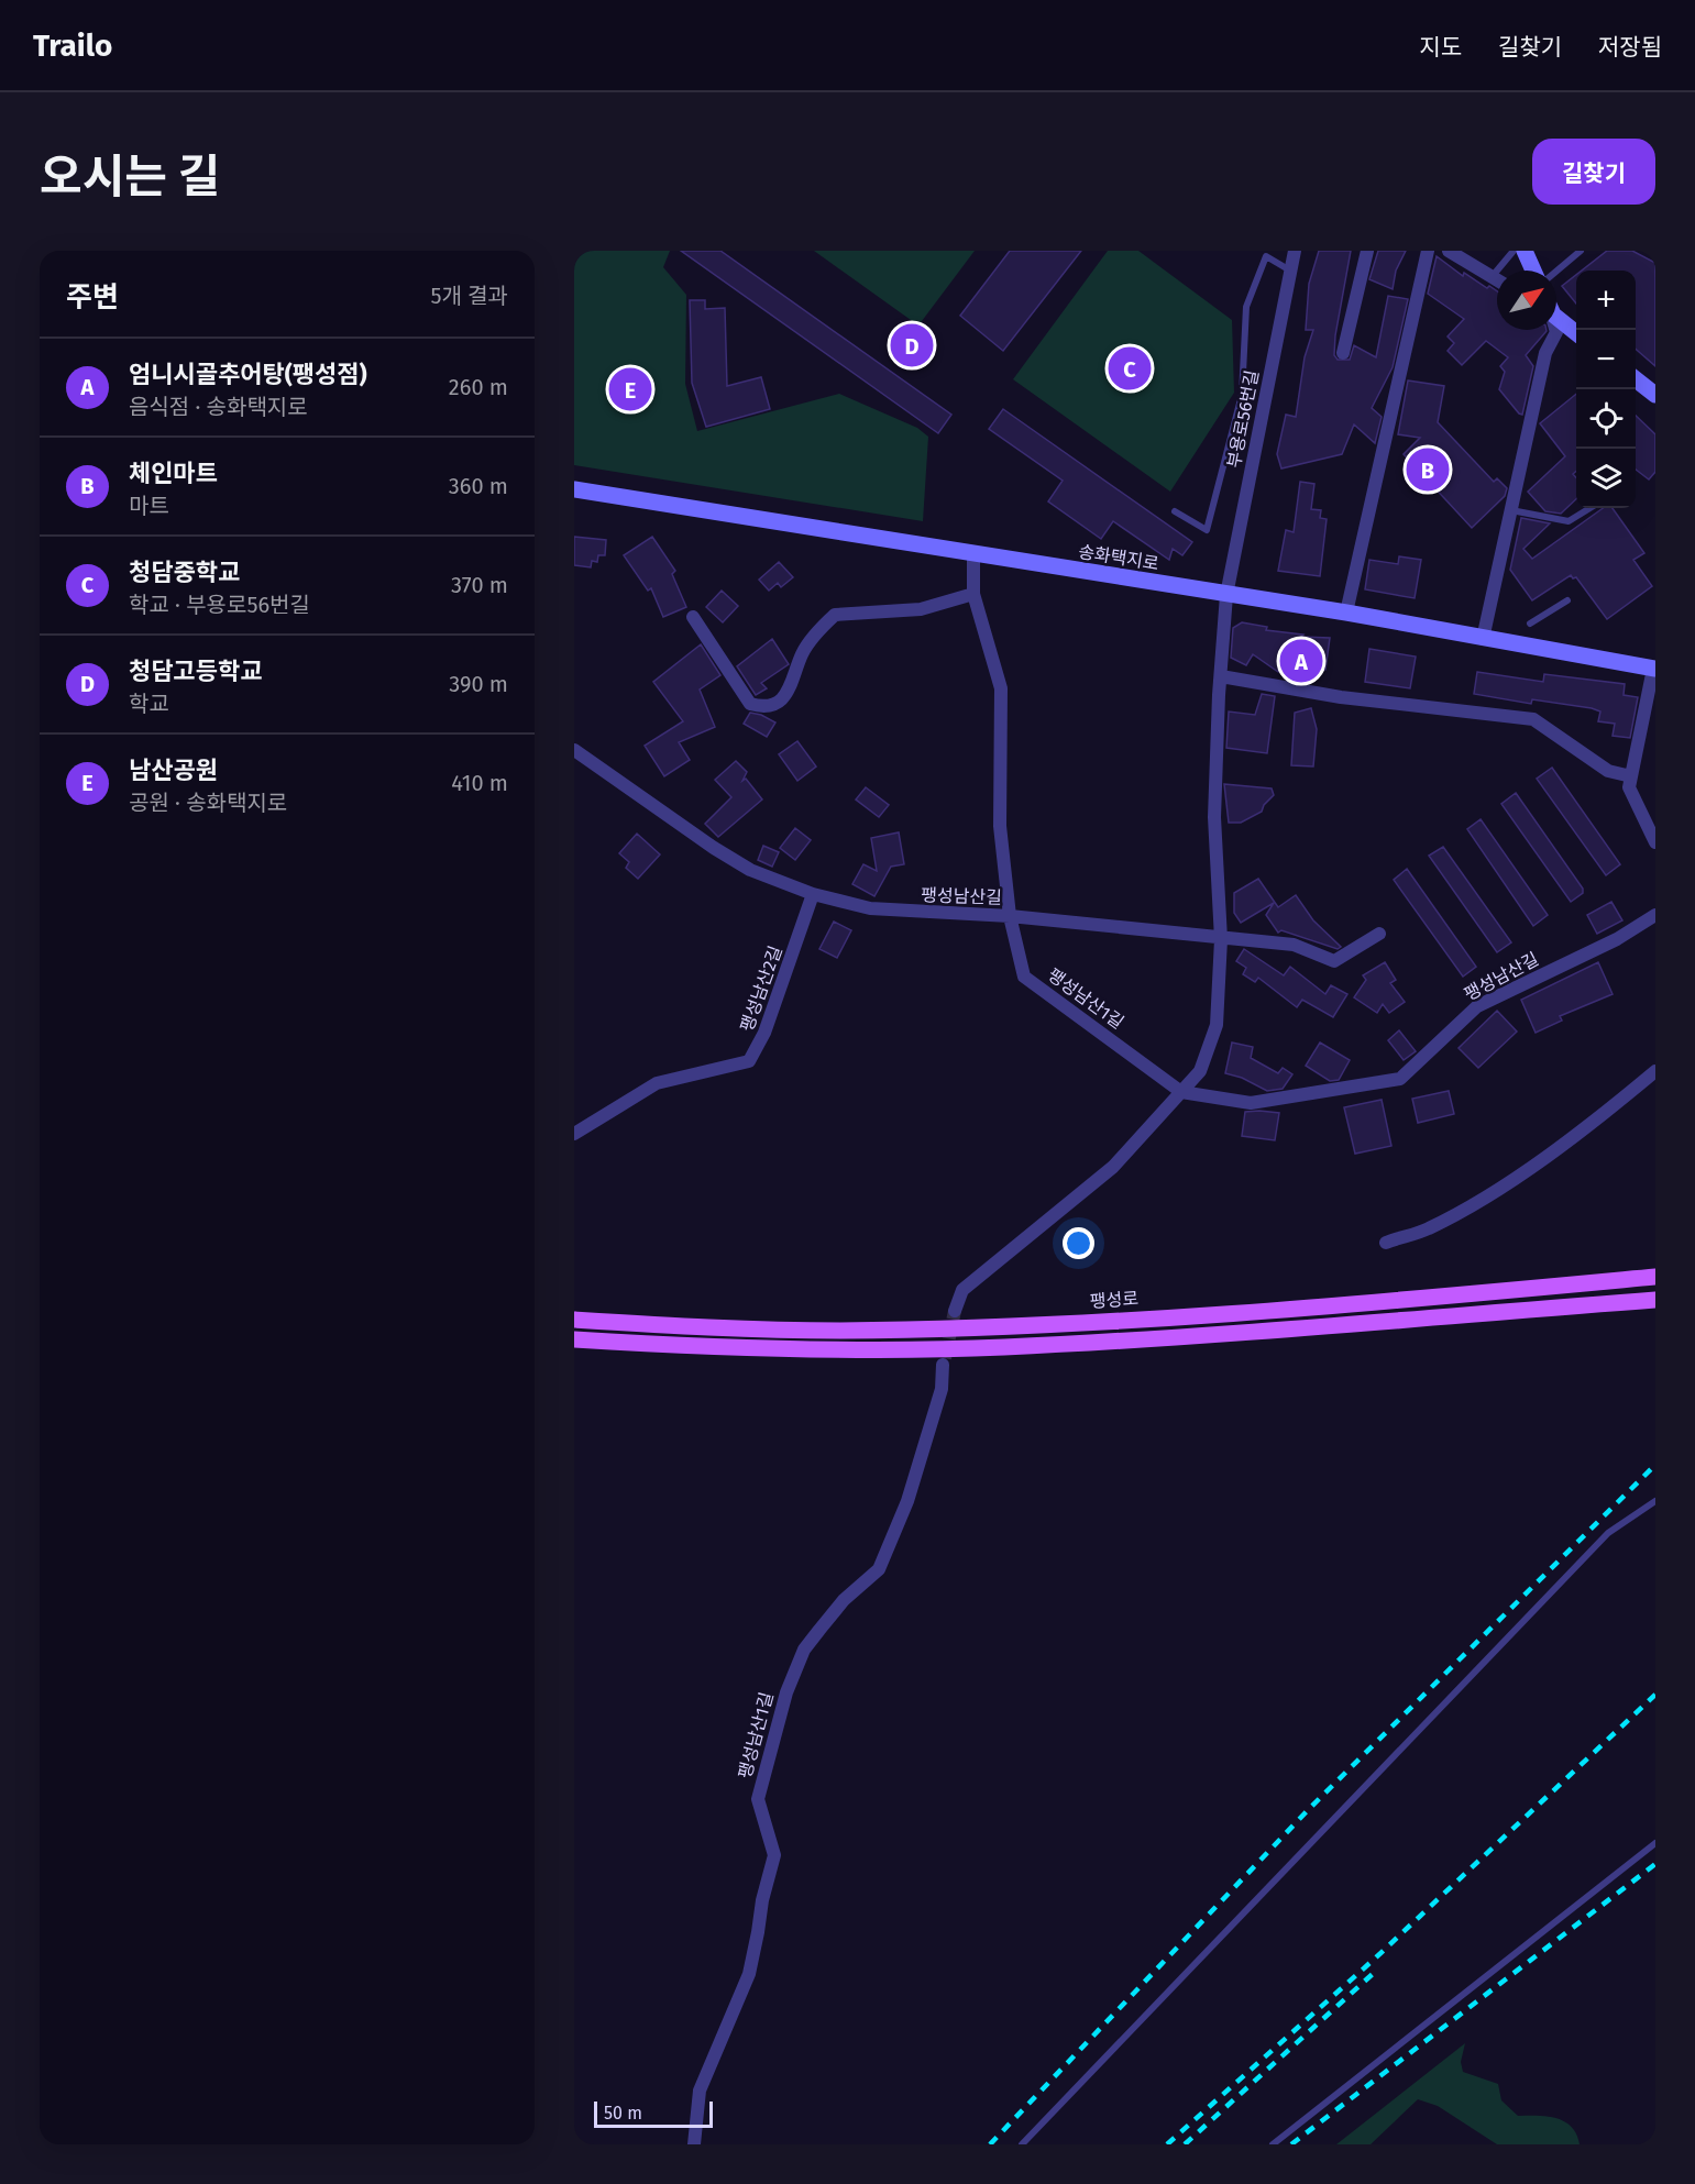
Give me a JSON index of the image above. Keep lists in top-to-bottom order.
{
  "streets": {
    "main road": ["팽성로"],
    "street": [
      "부용로56번길",
      "송화택지로",
      "팽성남산길",
      "팽성남산2길",
      "팽성남산1길"
    ]
  },
  "crossings": [
    ["부용로56번길", "송화택지로"],
    ["부용로56번길", "팽성남산길"],
    ["부용로56번길", "팽성남산1길"],
    ["송화택지로", "팽성남산1길"],
    ["팽성남산길", "팽성남산2길"],
    ["팽성남산길", "팽성남산1길"]
  ],
  "scale_bar": "50 m",
  "north": "top right",
  "page": {
    "header": "Trailo",
    "nav": ["지도", "길찾기", "저장됨"],
    "title": "오시는 길",
    "buttons": "길찾기",
    "heading": ["주변", "5개 결과"],
    "map_buttons": ["+", "−"],
    "pins": [
      "D",
      "C",
      "E",
      "B",
      "A"
    ],
    "list": [
      {
        "mark": "A",
        "name": "엄니시골추어탕(팽성점)",
        "note": "음식점 · 송화택지로",
        "value": "260 m"
      },
      {
        "mark": "B",
        "name": "체인마트",
        "note": "마트",
        "value": "360 m"
      },
      {
        "mark": "C",
        "name": "청담중학교",
        "note": "학교 · 부용로56번길",
        "value": "370 m"
      },
      {
        "mark": "D",
        "name": "청담고등학교",
        "note": "학교",
        "value": "390 m"
      },
      {
        "mark": "E",
        "name": "남산공원",
        "note": "공원 · 송화택지로",
        "value": "410 m"
      }
    ],
    "scale": "50 m"
  }
}
